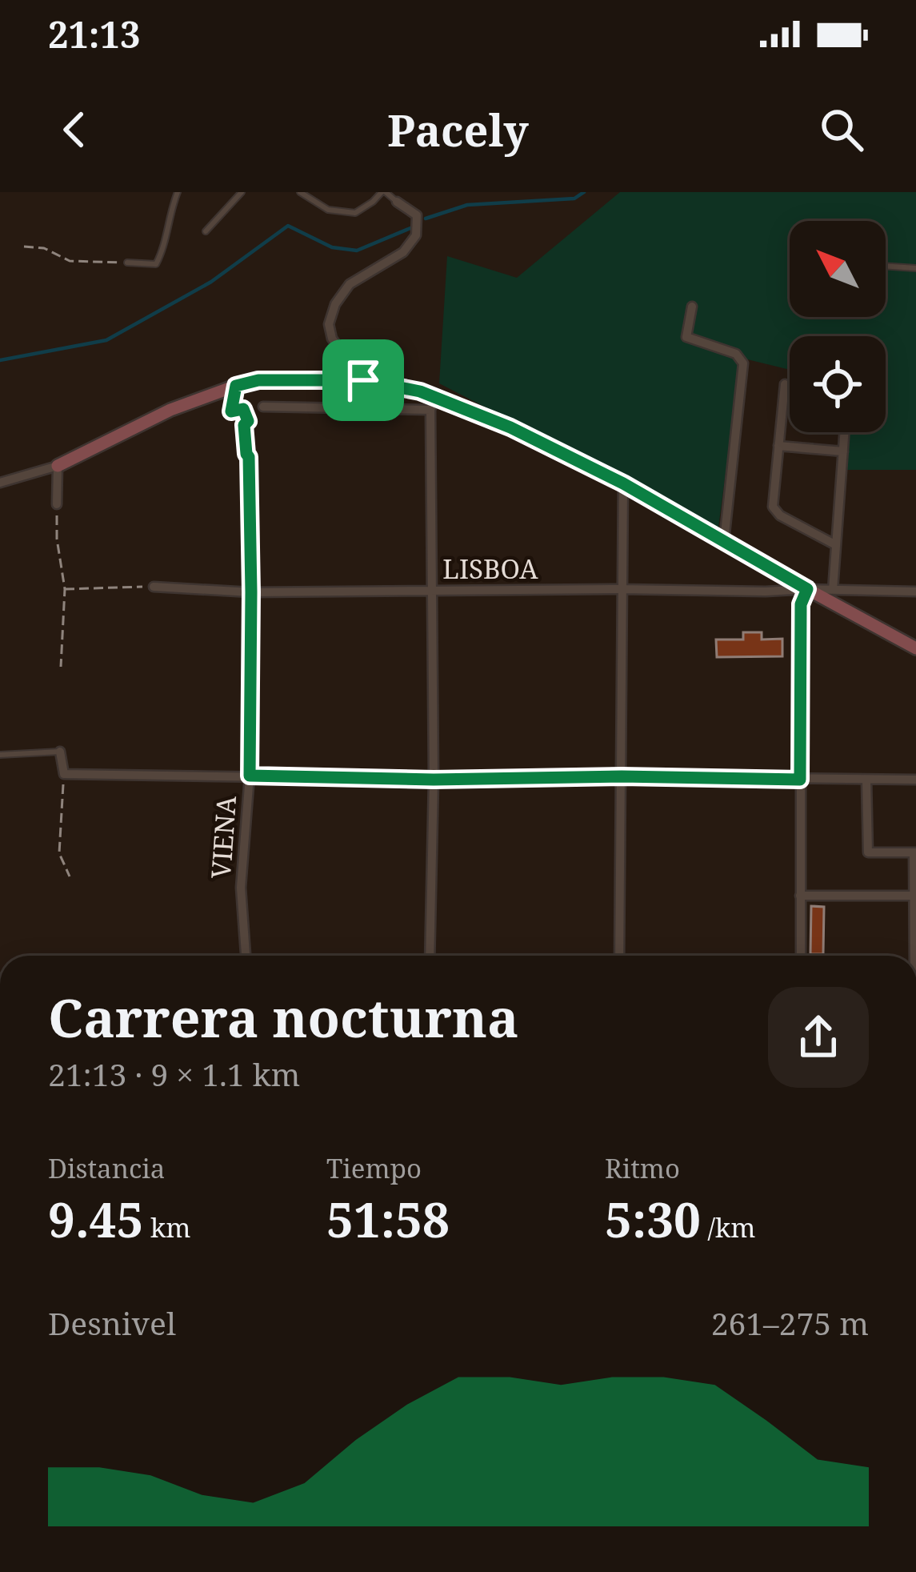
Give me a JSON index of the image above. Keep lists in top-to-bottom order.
{
  "streets": {
    "street": ["LISBOA", "VIENA"]
  },
  "crossings": [
    ["LISBOA", "VIENA"]
  ],
  "north": "top left",
  "page": {
    "status": "21:13",
    "header": "Pacely",
    "heading": ["Carrera nocturna", "21:13 · 9 × 1.1 km"],
    "stats": [
      ["Distancia", "9.45 km"],
      ["Tiempo", "51:58"],
      ["Ritmo", "5:30 /km"]
    ],
    "chart": ["Desnivel", "261–275 m"]
  }
}
